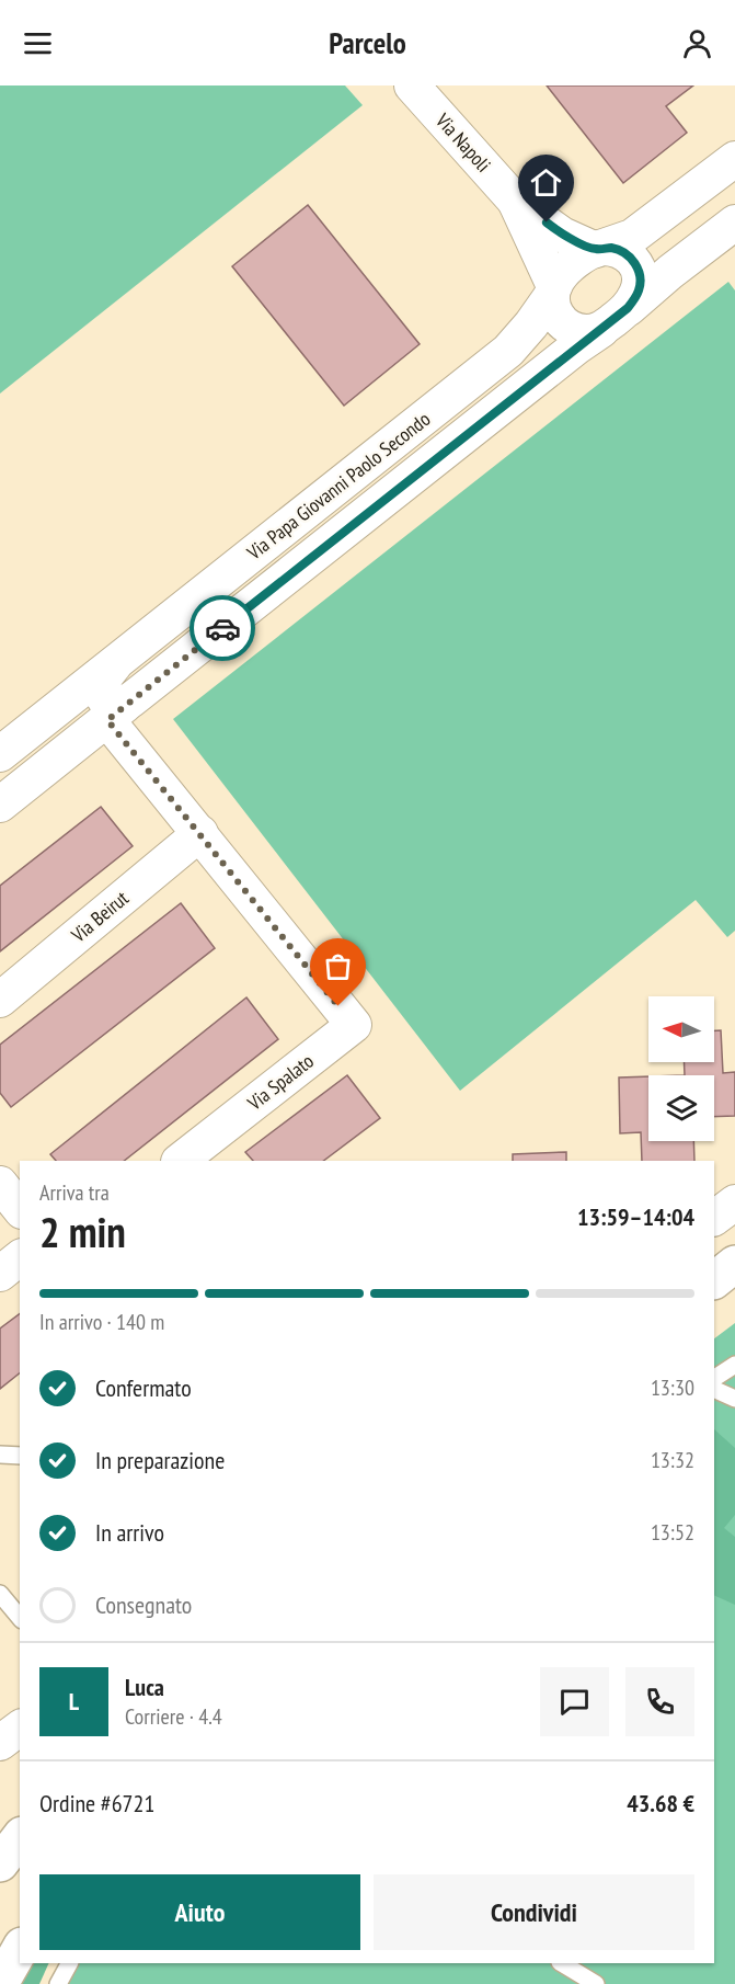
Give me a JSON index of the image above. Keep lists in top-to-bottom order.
{
  "streets": {
    "street": [
      "Via Napoli",
      "Via Papa Giovanni Paolo Secondo",
      "Via Beirut",
      "Via Spalato"
    ]
  },
  "crossings": [
    ["Via Napoli", "Via Papa Giovanni Paolo Secondo"],
    ["Via Papa Giovanni Paolo Secondo", "Via Spalato"],
    ["Via Beirut", "Via Spalato"]
  ],
  "north": "left",
  "page": {
    "header": "Parcelo",
    "heading": ["2 min", "Arriva tra", "13:59–14:04"],
    "panel": [
      "Luca",
      "Corriere · 4.4",
      "Ordine #6721",
      "43.68 €"
    ],
    "bar": "In arrivo · 140 m",
    "list": [
      ["Confermato", "13:30"],
      ["In preparazione", "13:32"],
      ["In arrivo", "13:52"],
      "Consegnato"
    ],
    "round": "L",
    "buttons": ["Aiuto", "Condividi"]
  }
}
